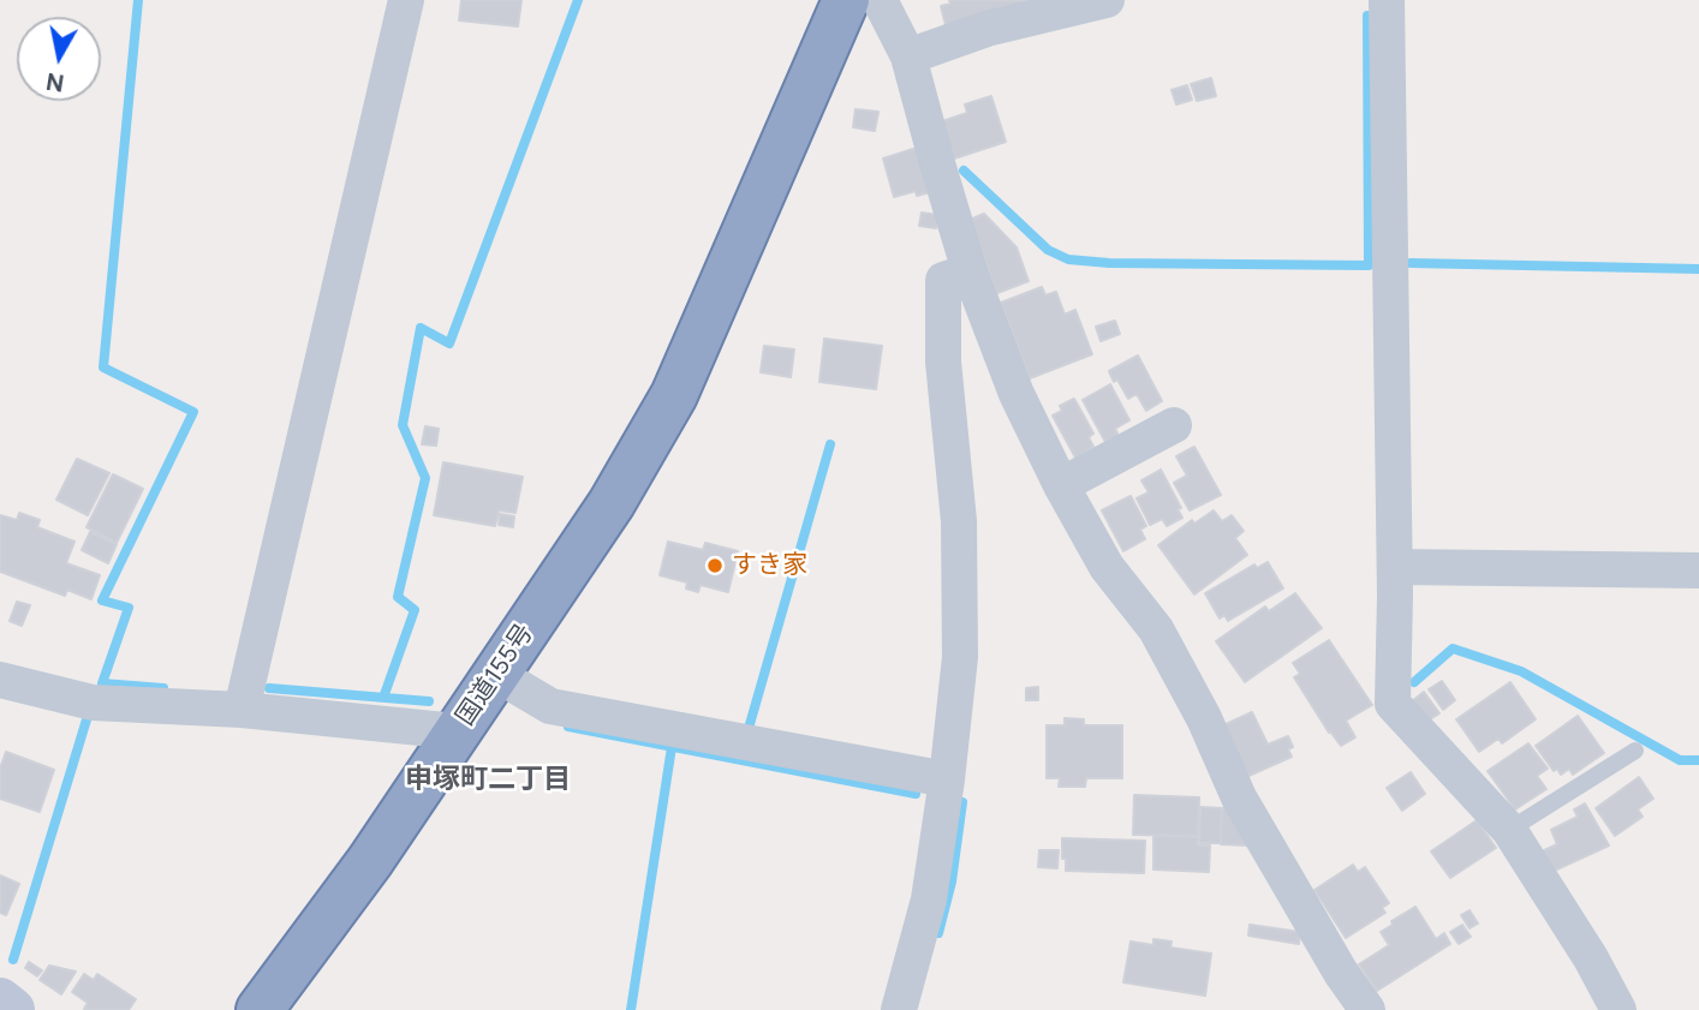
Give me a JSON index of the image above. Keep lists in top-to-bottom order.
{
  "streets": {
    "highway": ["国道155号"]
  },
  "districts": ["申塚町二丁目"],
  "places": ["すき家"],
  "north": "bottom"
}
